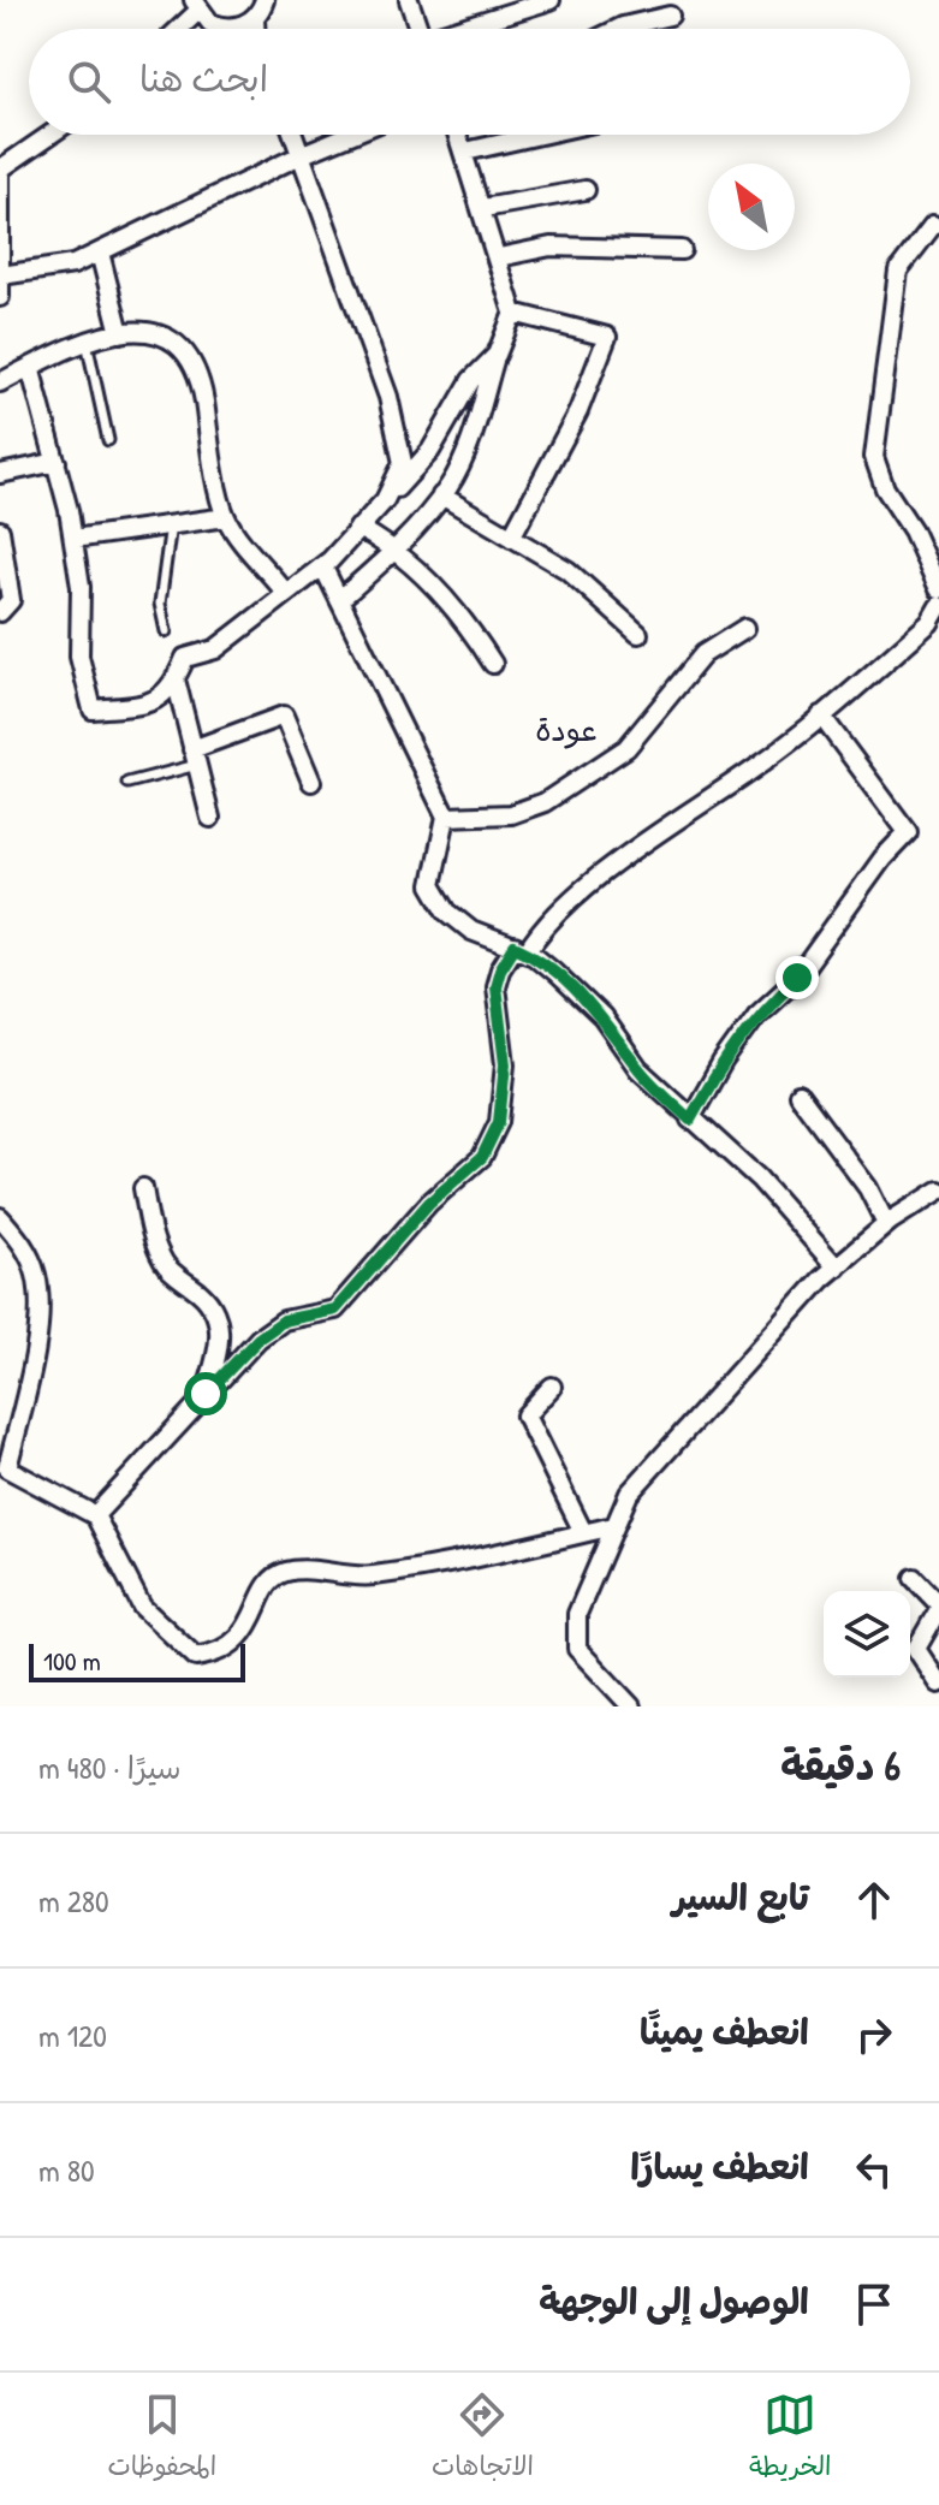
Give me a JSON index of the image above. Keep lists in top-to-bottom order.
{
  "districts": ["عودة"],
  "scale_bar": "100 m",
  "north": "top left",
  "page": {
    "search": "ابحث هنا",
    "scale": "100 m",
    "heading": ["6 دقيقة", "سيرًا · 480 m"],
    "list": [
      ["تابع السير", "280 m"],
      ["انعطف يمينًا", "120 m"],
      ["انعطف يسارًا", "80 m"],
      "الوصول إلى الوجهة"
    ],
    "nav": ["الخريطة", "الاتجاهات", "المحفوظات"]
  }
}
